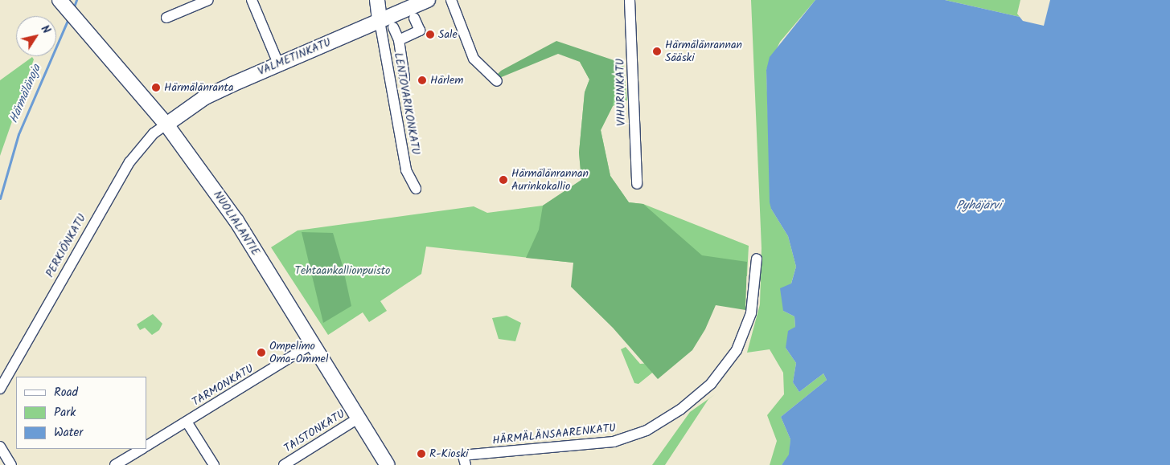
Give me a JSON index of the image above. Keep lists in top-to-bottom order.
{
  "streets": {
    "street": [
      "VALMETINKATU",
      "VIHURINKATU",
      "LENTOVARIKONKATU",
      "NUOLIALANTIE",
      "PERKIÖNKATU",
      "TARMONKATU",
      "TAISTONKATU",
      "HÄRMÄLÄNSAARENKATU"
    ]
  },
  "crossings": [
    ["VALMETINKATU", "LENTOVARIKONKATU"],
    ["VALMETINKATU", "NUOLIALANTIE"],
    ["VALMETINKATU", "PERKIÖNKATU"],
    ["NUOLIALANTIE", "PERKIÖNKATU"],
    ["NUOLIALANTIE", "TARMONKATU"],
    ["NUOLIALANTIE", "TAISTONKATU"]
  ],
  "water": ["Härmälänoja", "Pyhäjärvi"],
  "parks": ["Tehtaankallionpuisto"],
  "places": [
    "Sale",
    "Härmälänrannan Sääski",
    "Härlem",
    "Härmälänranta",
    "Härmälänrannan Aurinkokallio",
    "Ompelimo Oma-Ommel",
    "R-Kioski"
  ],
  "legend": ["Road", "Park", "Water"],
  "north": "top right"
}
